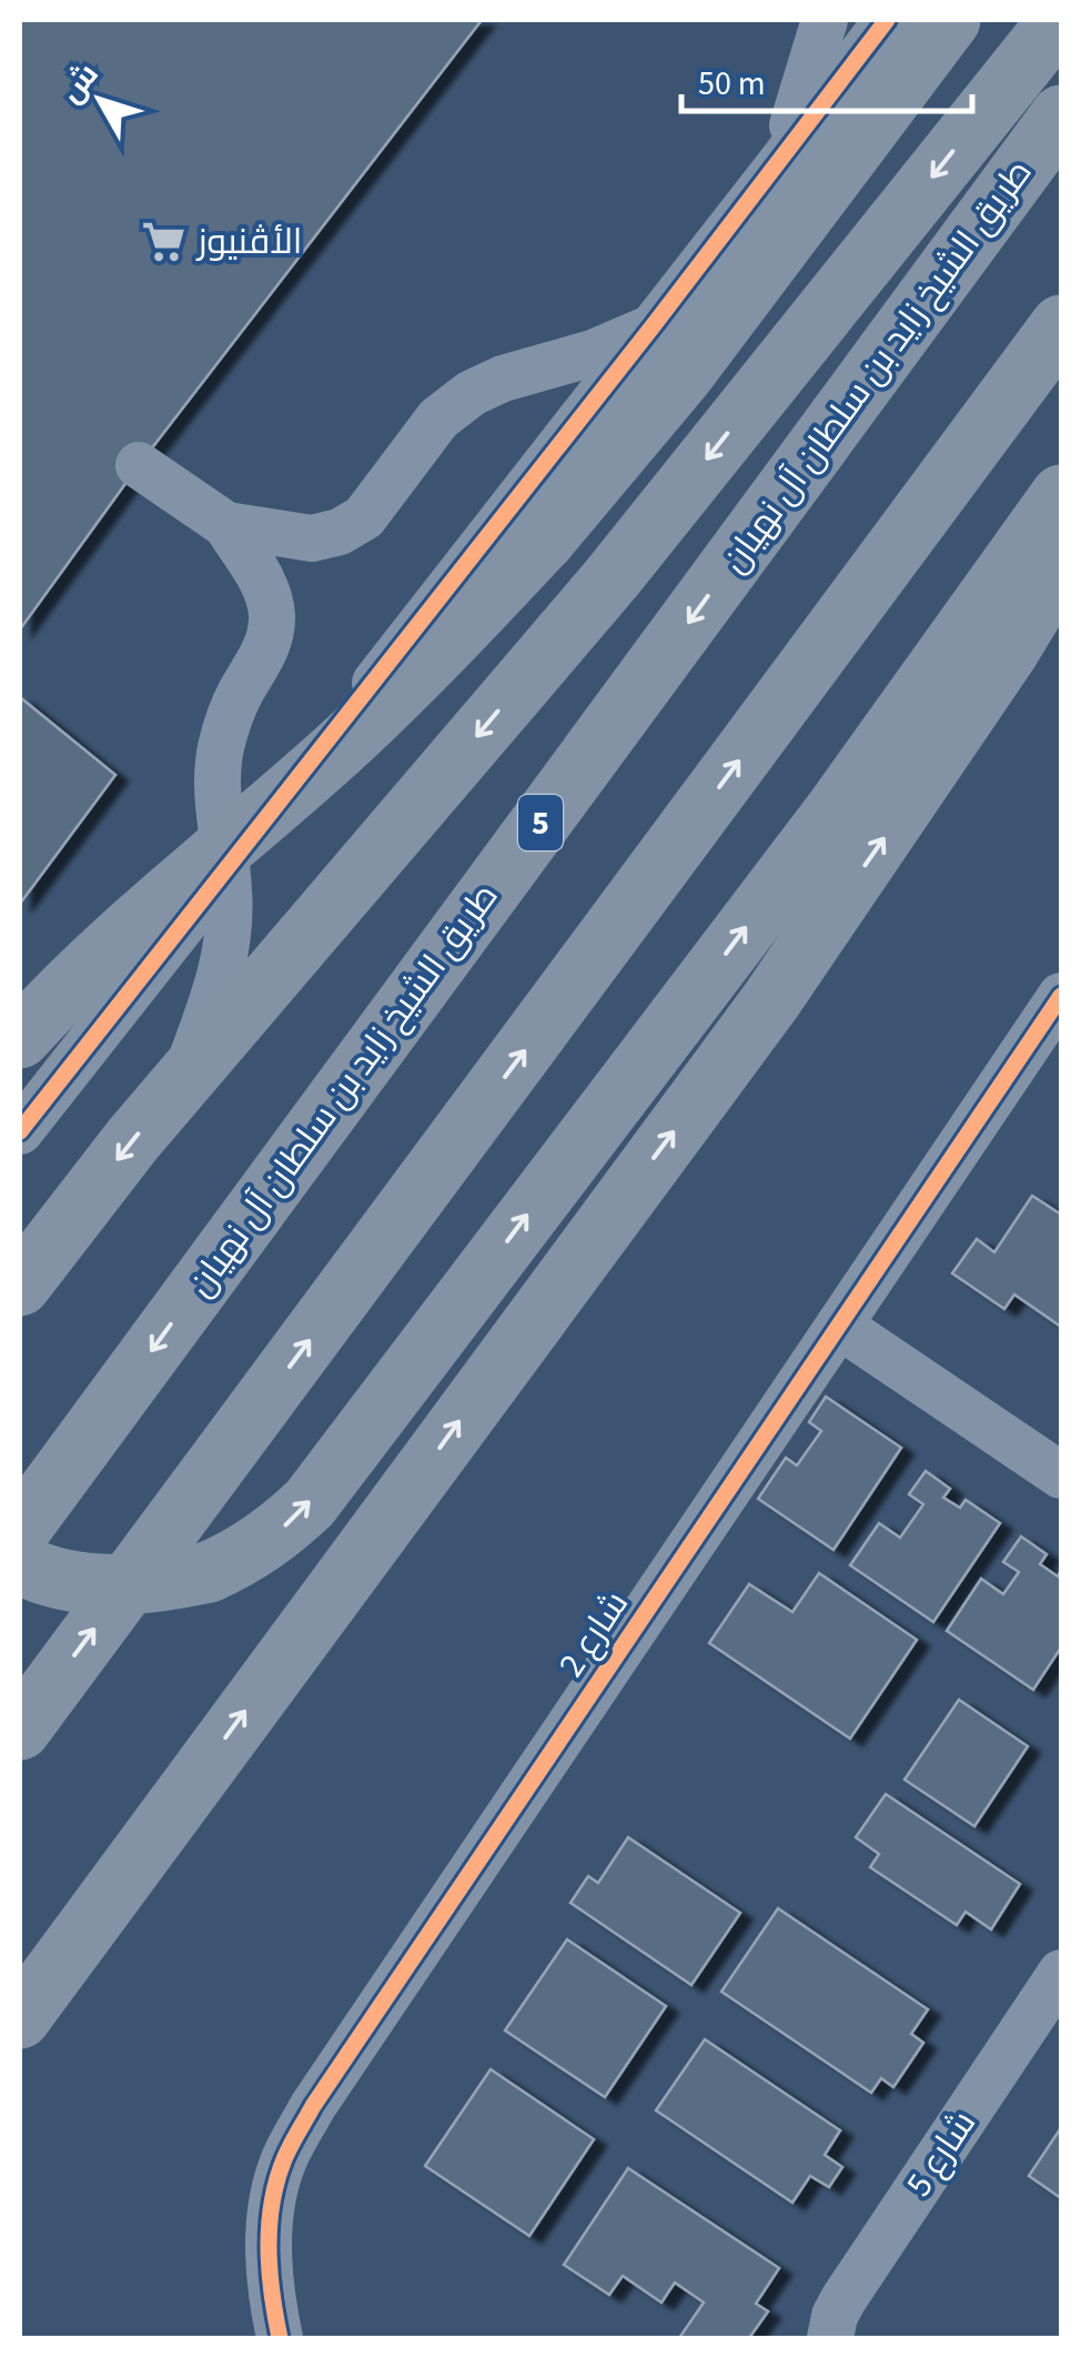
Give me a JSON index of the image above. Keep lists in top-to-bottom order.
{
  "streets": {
    "highway": ["طريق الشيخ زايد بن سلطان آل نهيان", "5"],
    "street": ["شارع 2", "شارع 5"]
  },
  "places": {
    "supermarket": ["الأڤنيوز"]
  },
  "scale_bar": "50 m",
  "north": "top left"
}
